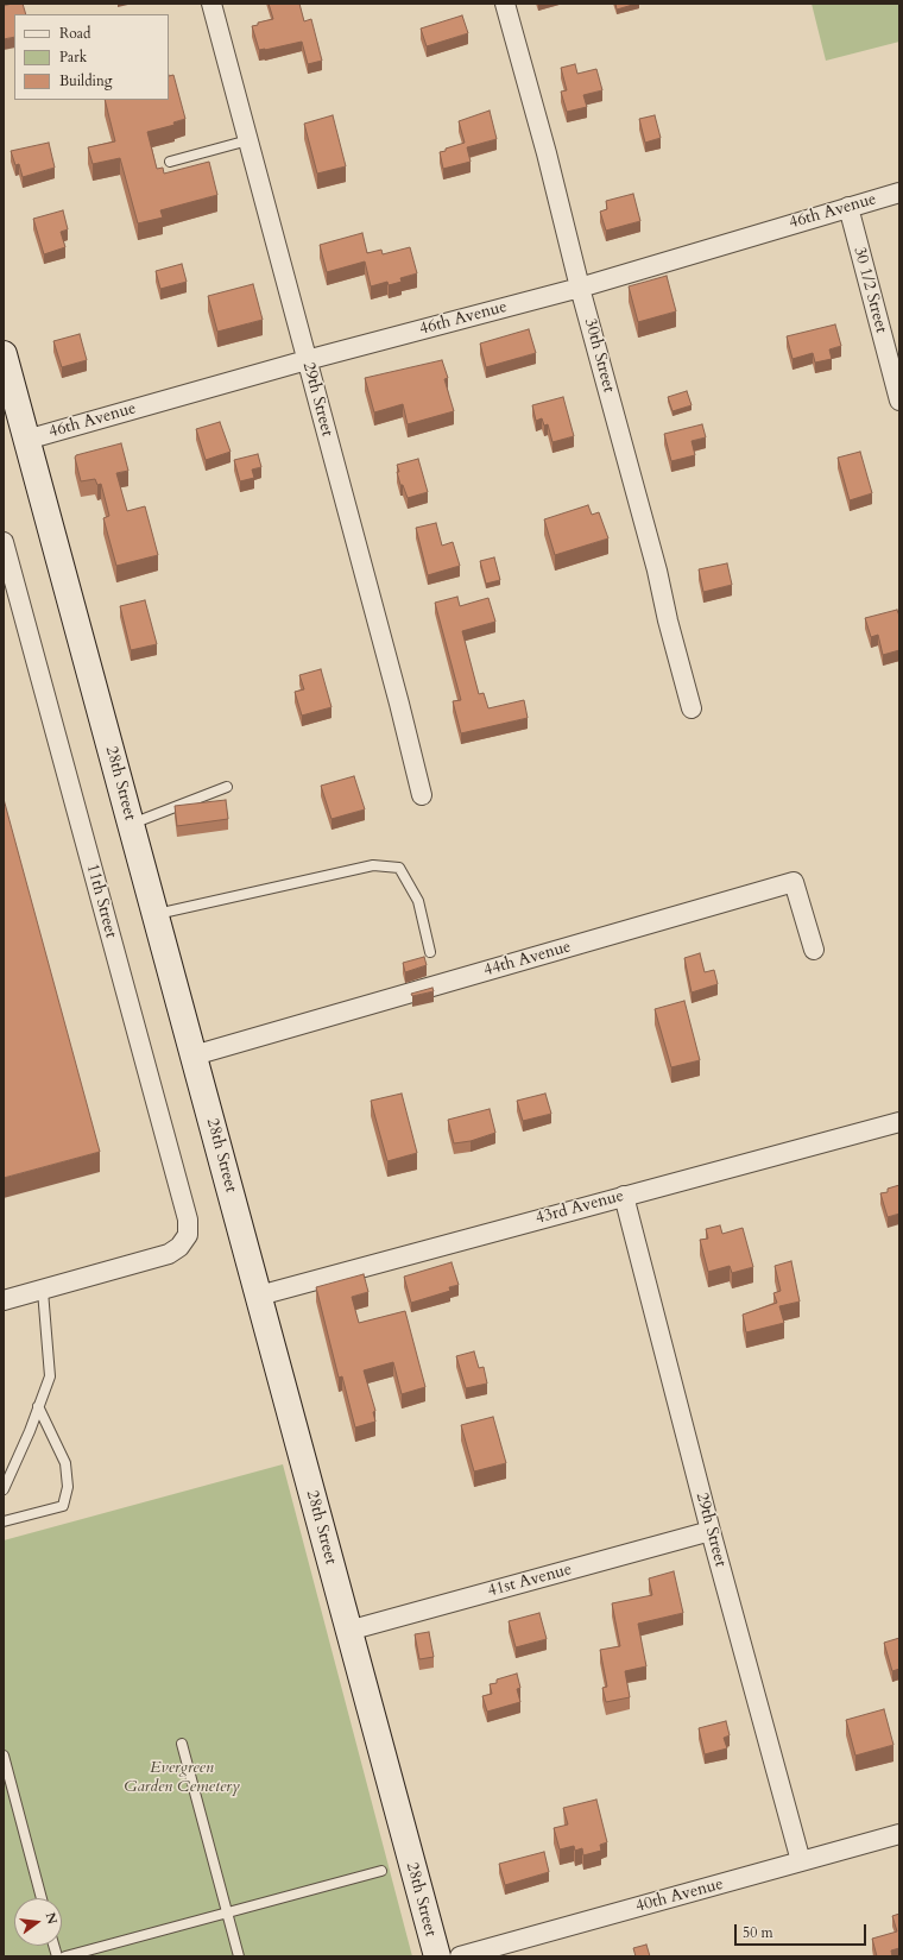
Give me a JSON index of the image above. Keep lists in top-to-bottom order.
{
  "streets": {
    "main road": ["28th Street"],
    "street": [
      "46th Avenue",
      "30 1/2 Street",
      "30th Street",
      "29th Street",
      "11th Street",
      "44th Avenue",
      "43rd Avenue",
      "41st Avenue",
      "40th Avenue"
    ]
  },
  "crossings": [
    ["46th Avenue", "30 1/2 Street"],
    ["46th Avenue", "30th Street"],
    ["46th Avenue", "29th Street"],
    ["46th Avenue", "28th Street"],
    ["29th Street", "43rd Avenue"],
    ["29th Street", "41st Avenue"],
    ["29th Street", "40th Avenue"],
    ["28th Street", "44th Avenue"],
    ["28th Street", "43rd Avenue"],
    ["28th Street", "41st Avenue"]
  ],
  "parks": ["Evergreen Garden Cemetery"],
  "legend": ["Road", "Park", "Building"],
  "scale_bar": "50 m",
  "north": "right"
}
